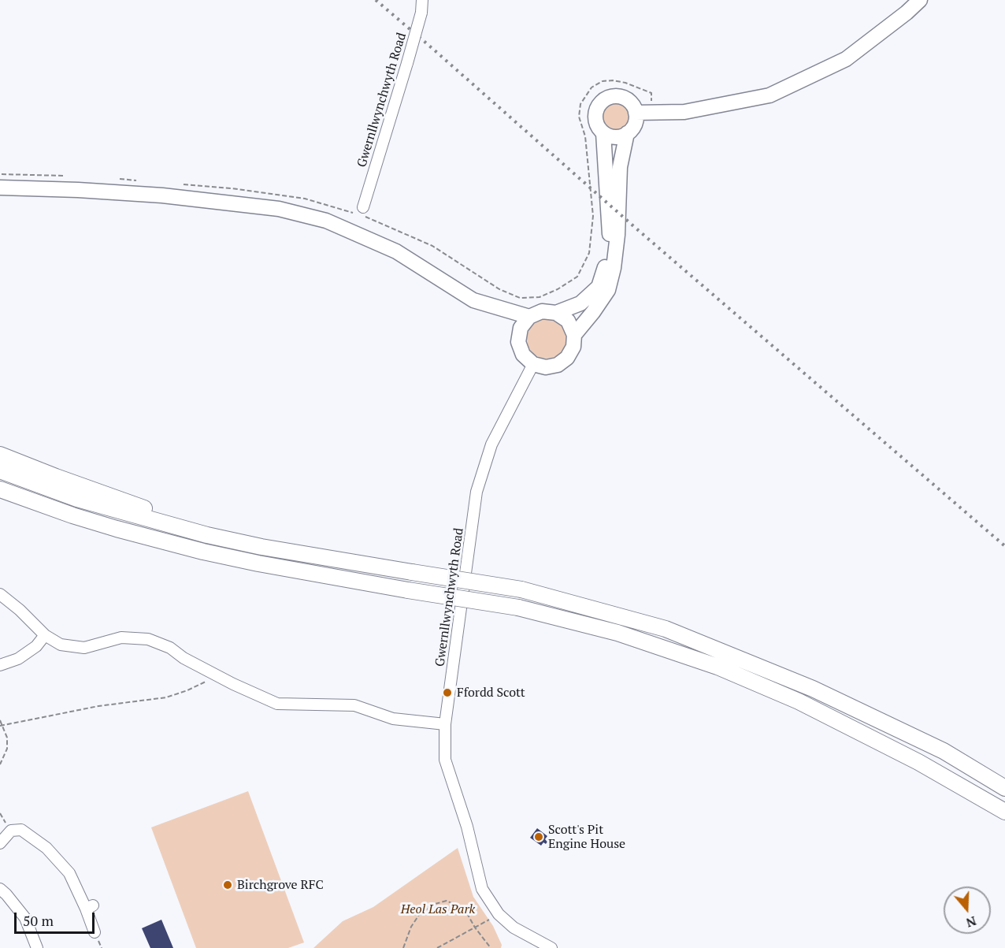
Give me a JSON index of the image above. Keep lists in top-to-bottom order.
{
  "streets": {
    "street": ["Gwernllwynchwyth Road"]
  },
  "parks": ["Heol Las Park"],
  "places": ["Ffordd Scott", "Scott's Pit Engine House", "Birchgrove RFC"],
  "scale_bar": "50 m",
  "north": "bottom"
}
